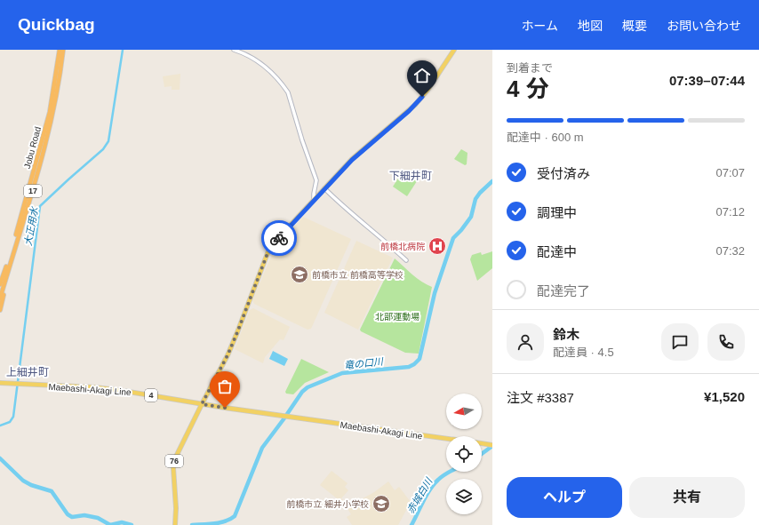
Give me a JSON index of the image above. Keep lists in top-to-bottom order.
{
  "streets": {
    "highway": ["Jobu Road", "17"],
    "main road": ["Maebashi-Akagi Line", "4", "76"]
  },
  "crossings": [
    ["Jobu Road", "17"],
    ["Maebashi-Akagi Line", "76"]
  ],
  "districts": ["下細井町", "上細井町"],
  "water": ["大正用水", "竜の口川", "赤城白川"],
  "parks": ["北部運動場"],
  "places": {
    "hospital": ["前橋北病院"],
    "school or university": ["前橋市立 前橋高等学校", "前橋市立 細井小学校"]
  },
  "north": "left",
  "page": {
    "header": "Quickbag",
    "nav": [
      "ホーム",
      "地図",
      "概要",
      "お問い合わせ"
    ],
    "heading": ["4 分", "到着まで", "07:39–07:44"],
    "panel": [
      "鈴木",
      "配達員 · 4.5",
      "注文 #3387",
      "¥1,520"
    ],
    "bar": "配達中 · 600 m",
    "list": [
      ["受付済み", "07:07"],
      ["調理中", "07:12"],
      ["配達中", "07:32"],
      "配達完了"
    ],
    "buttons": ["ヘルプ", "共有"]
  }
}
